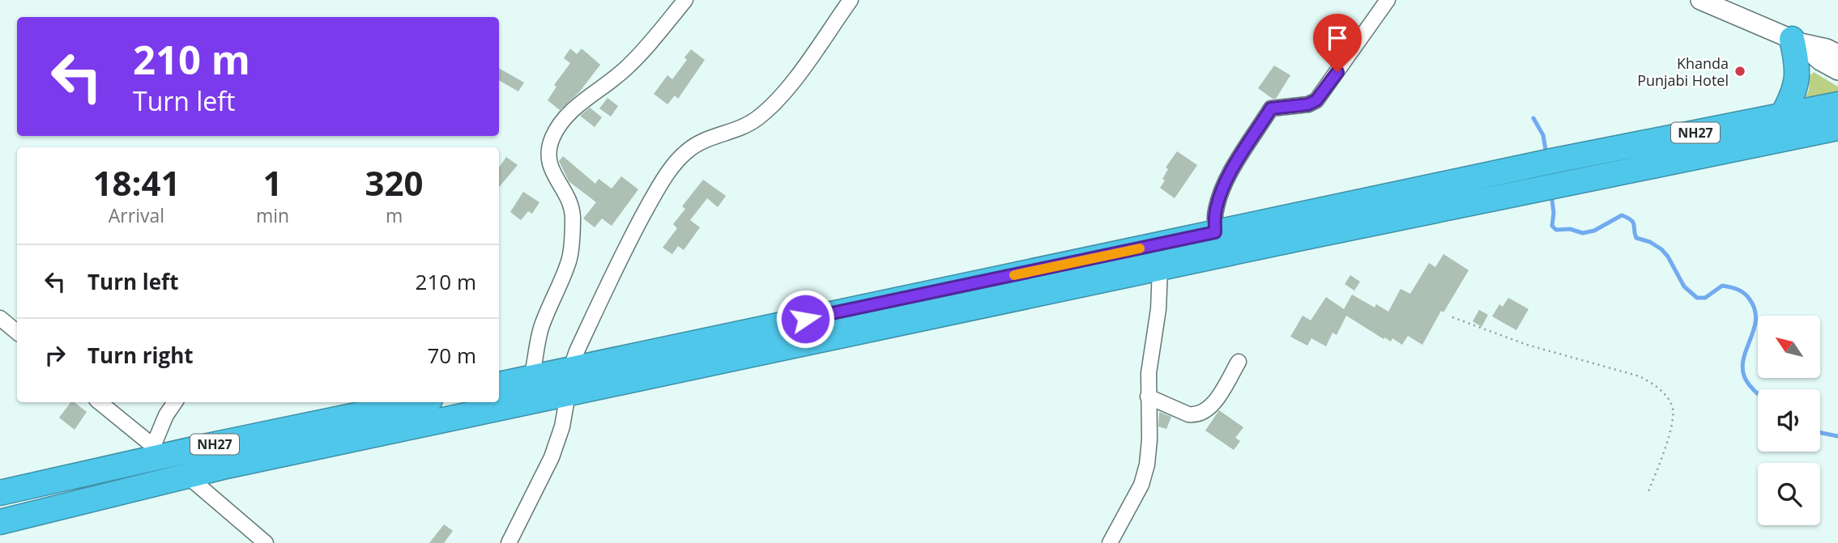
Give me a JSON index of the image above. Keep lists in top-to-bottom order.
{
  "streets": {
    "highway": ["NH27"]
  },
  "places": ["Khanda Punjabi Hotel"],
  "north": "top left",
  "page": {
    "turn": ["210 m", "Turn left"],
    "eta": [
      "18:41",
      "Arrival",
      "1",
      "min",
      "320",
      "m"
    ],
    "list": [
      {
        "name": "Turn left",
        "value": "210 m"
      },
      {
        "name": "Turn right",
        "value": "70 m"
      }
    ]
  }
}
